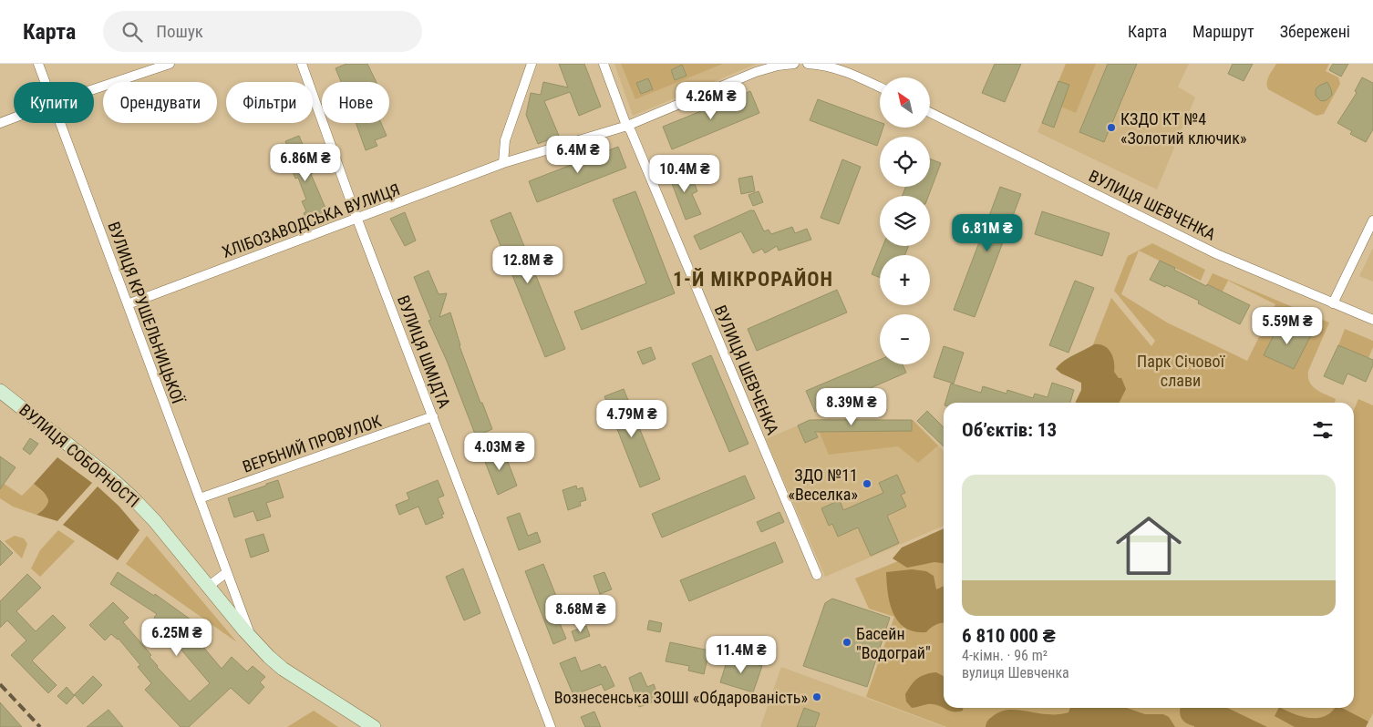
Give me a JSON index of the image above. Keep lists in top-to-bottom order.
{
  "streets": {
    "main road": ["ВУЛИЦЯ СОБОРНОСТІ"],
    "street": [
      "ВУЛИЦЯ ШЕВЧЕНКА",
      "ХЛІБОЗАВОДСЬКА ВУЛИЦЯ",
      "ВУЛИЦЯ КРУШЕЛЬНИЦЬКОЇ",
      "ВУЛИЦЯ ШМІДТА",
      "ВЕРБНИЙ ПРОВУЛОК"
    ]
  },
  "crossings": [
    ["ХЛІБОЗАВОДСЬКА ВУЛИЦЯ", "ВУЛИЦЯ КРУШЕЛЬНИЦЬКОЇ"],
    ["ХЛІБОЗАВОДСЬКА ВУЛИЦЯ", "ВУЛИЦЯ ШМІДТА"],
    ["ВУЛИЦЯ КРУШЕЛЬНИЦЬКОЇ", "ВЕРБНИЙ ПРОВУЛОК"],
    ["ВУЛИЦЯ КРУШЕЛЬНИЦЬКОЇ", "ВУЛИЦЯ СОБОРНОСТІ"],
    ["ВУЛИЦЯ ШМІДТА", "ВЕРБНИЙ ПРОВУЛОК"]
  ],
  "districts": ["1-Й МІКРОРАЙОН"],
  "parks": ["Парк Січової слави"],
  "places": [
    "КЗДО КТ №4 «Золотий ключик»",
    "ЗДО №11 «Веселка»",
    "Басейн \"Водограй\"",
    "Вознесенська ЗОШІ «Обдарованість»"
  ],
  "north": "top left",
  "page": {
    "header": "Карта",
    "search": "Пошук",
    "nav": ["Карта", "Маршрут", "Збережені"],
    "map_buttons": ["+", "−"],
    "price": [
      "4.26M ₴",
      "6.4M ₴",
      "6.86M ₴",
      "10.4M ₴",
      "6.81M ₴",
      "12.8M ₴",
      "5.59M ₴",
      "8.39M ₴",
      "4.79M ₴",
      "4.03M ₴",
      "8.68M ₴",
      "6.25M ₴",
      "11.4M ₴"
    ],
    "chip": [
      "Купити",
      "Орендувати",
      "Фільтри",
      "Нове"
    ],
    "heading": "Об’єктів: 13",
    "list": [
      {
        "name": "6 810 000 ₴",
        "note": "4-кімн. · 96 m² · вулиця Шевченка"
      }
    ]
  }
}
